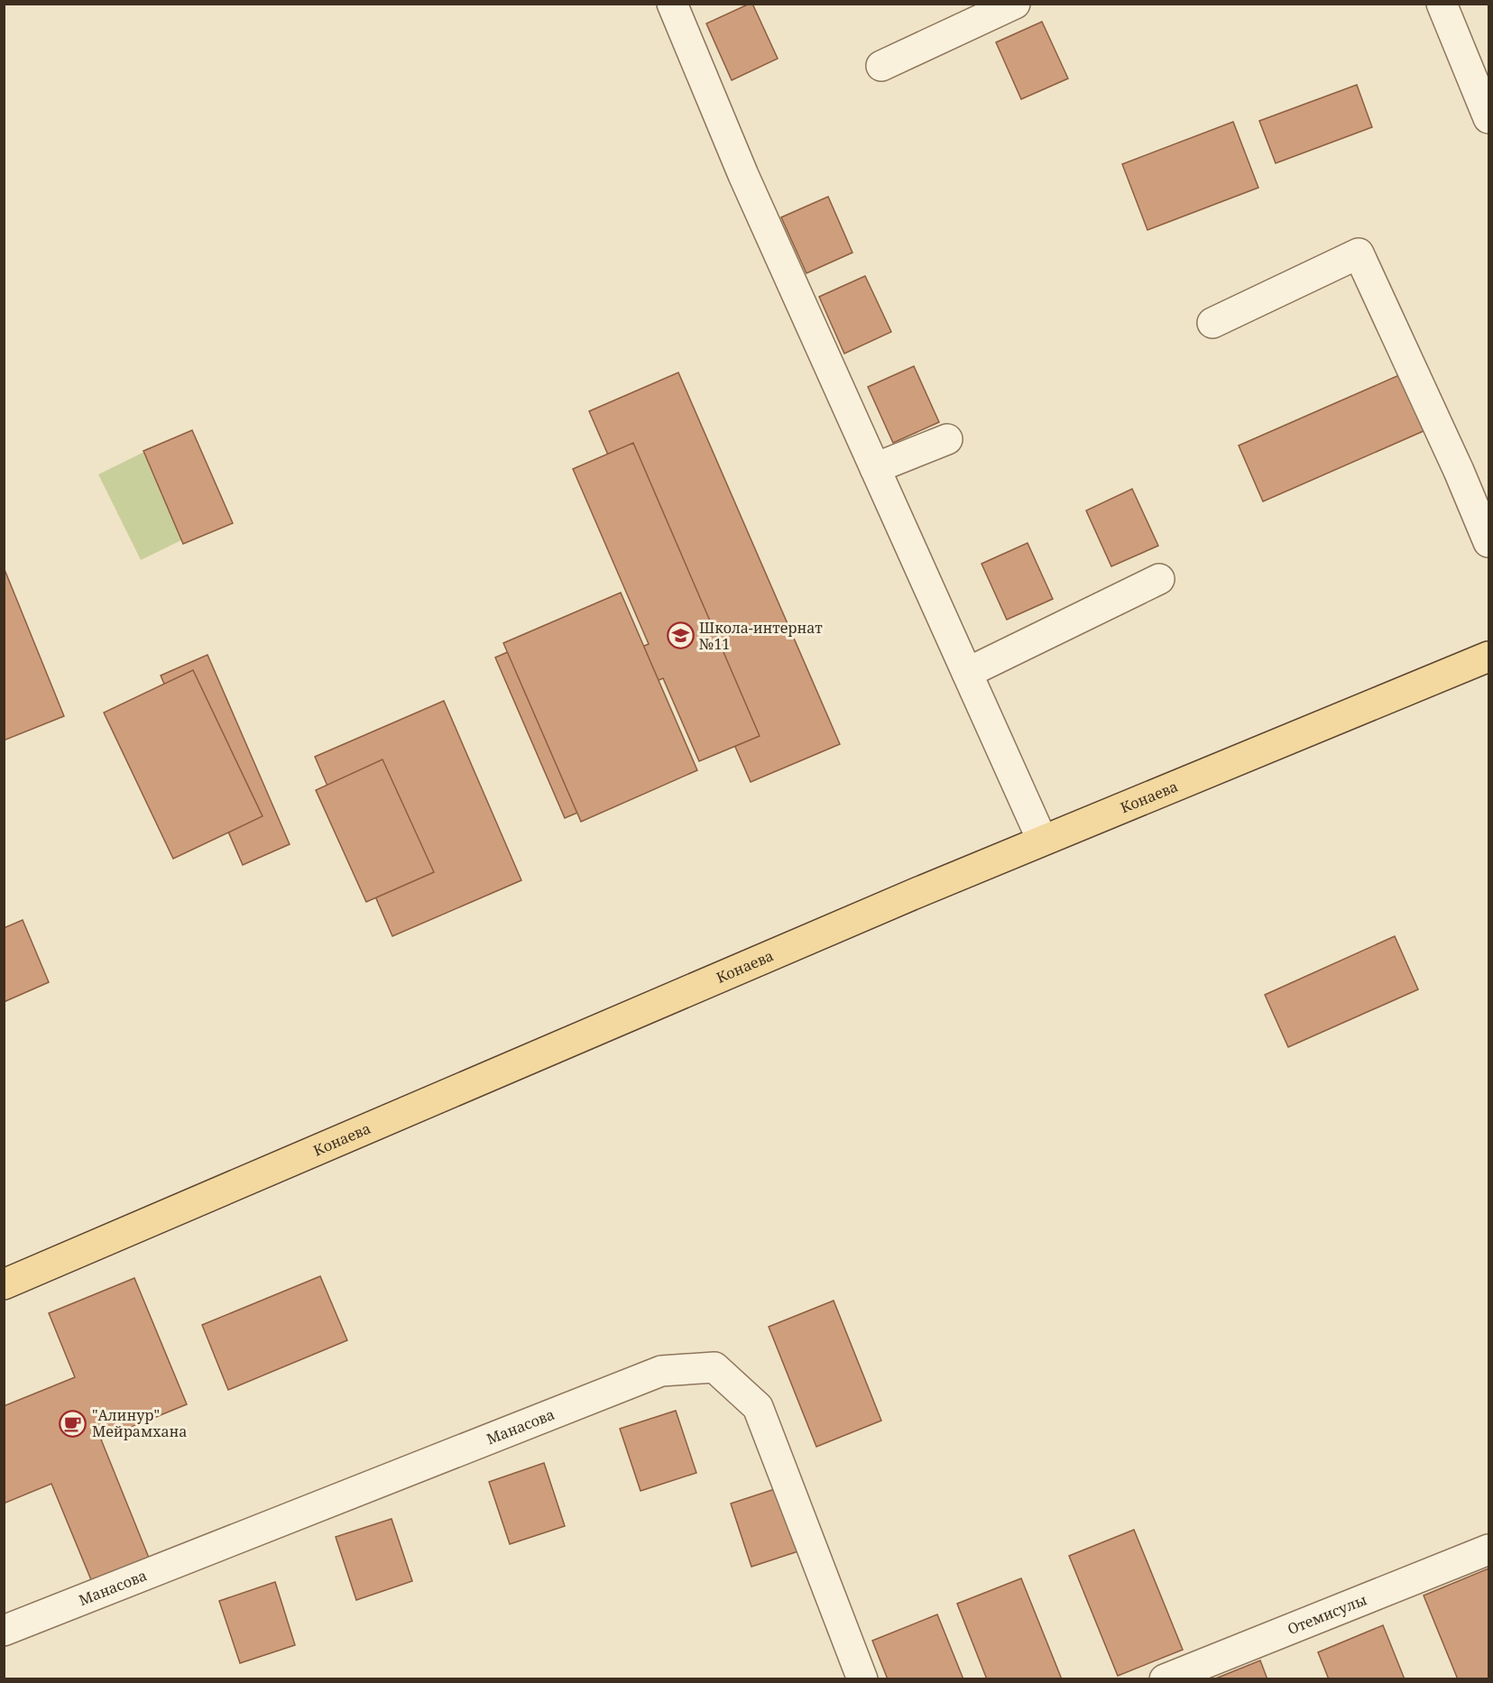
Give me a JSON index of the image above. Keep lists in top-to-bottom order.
{
  "streets": {
    "main road": ["Конаева"],
    "street": ["Манасова", "Отемисулы"]
  },
  "places": {
    "school or university": ["Школа-интернат №11"],
    "cafe": ["\"Алинур\" Мейрамхана"]
  }
}
